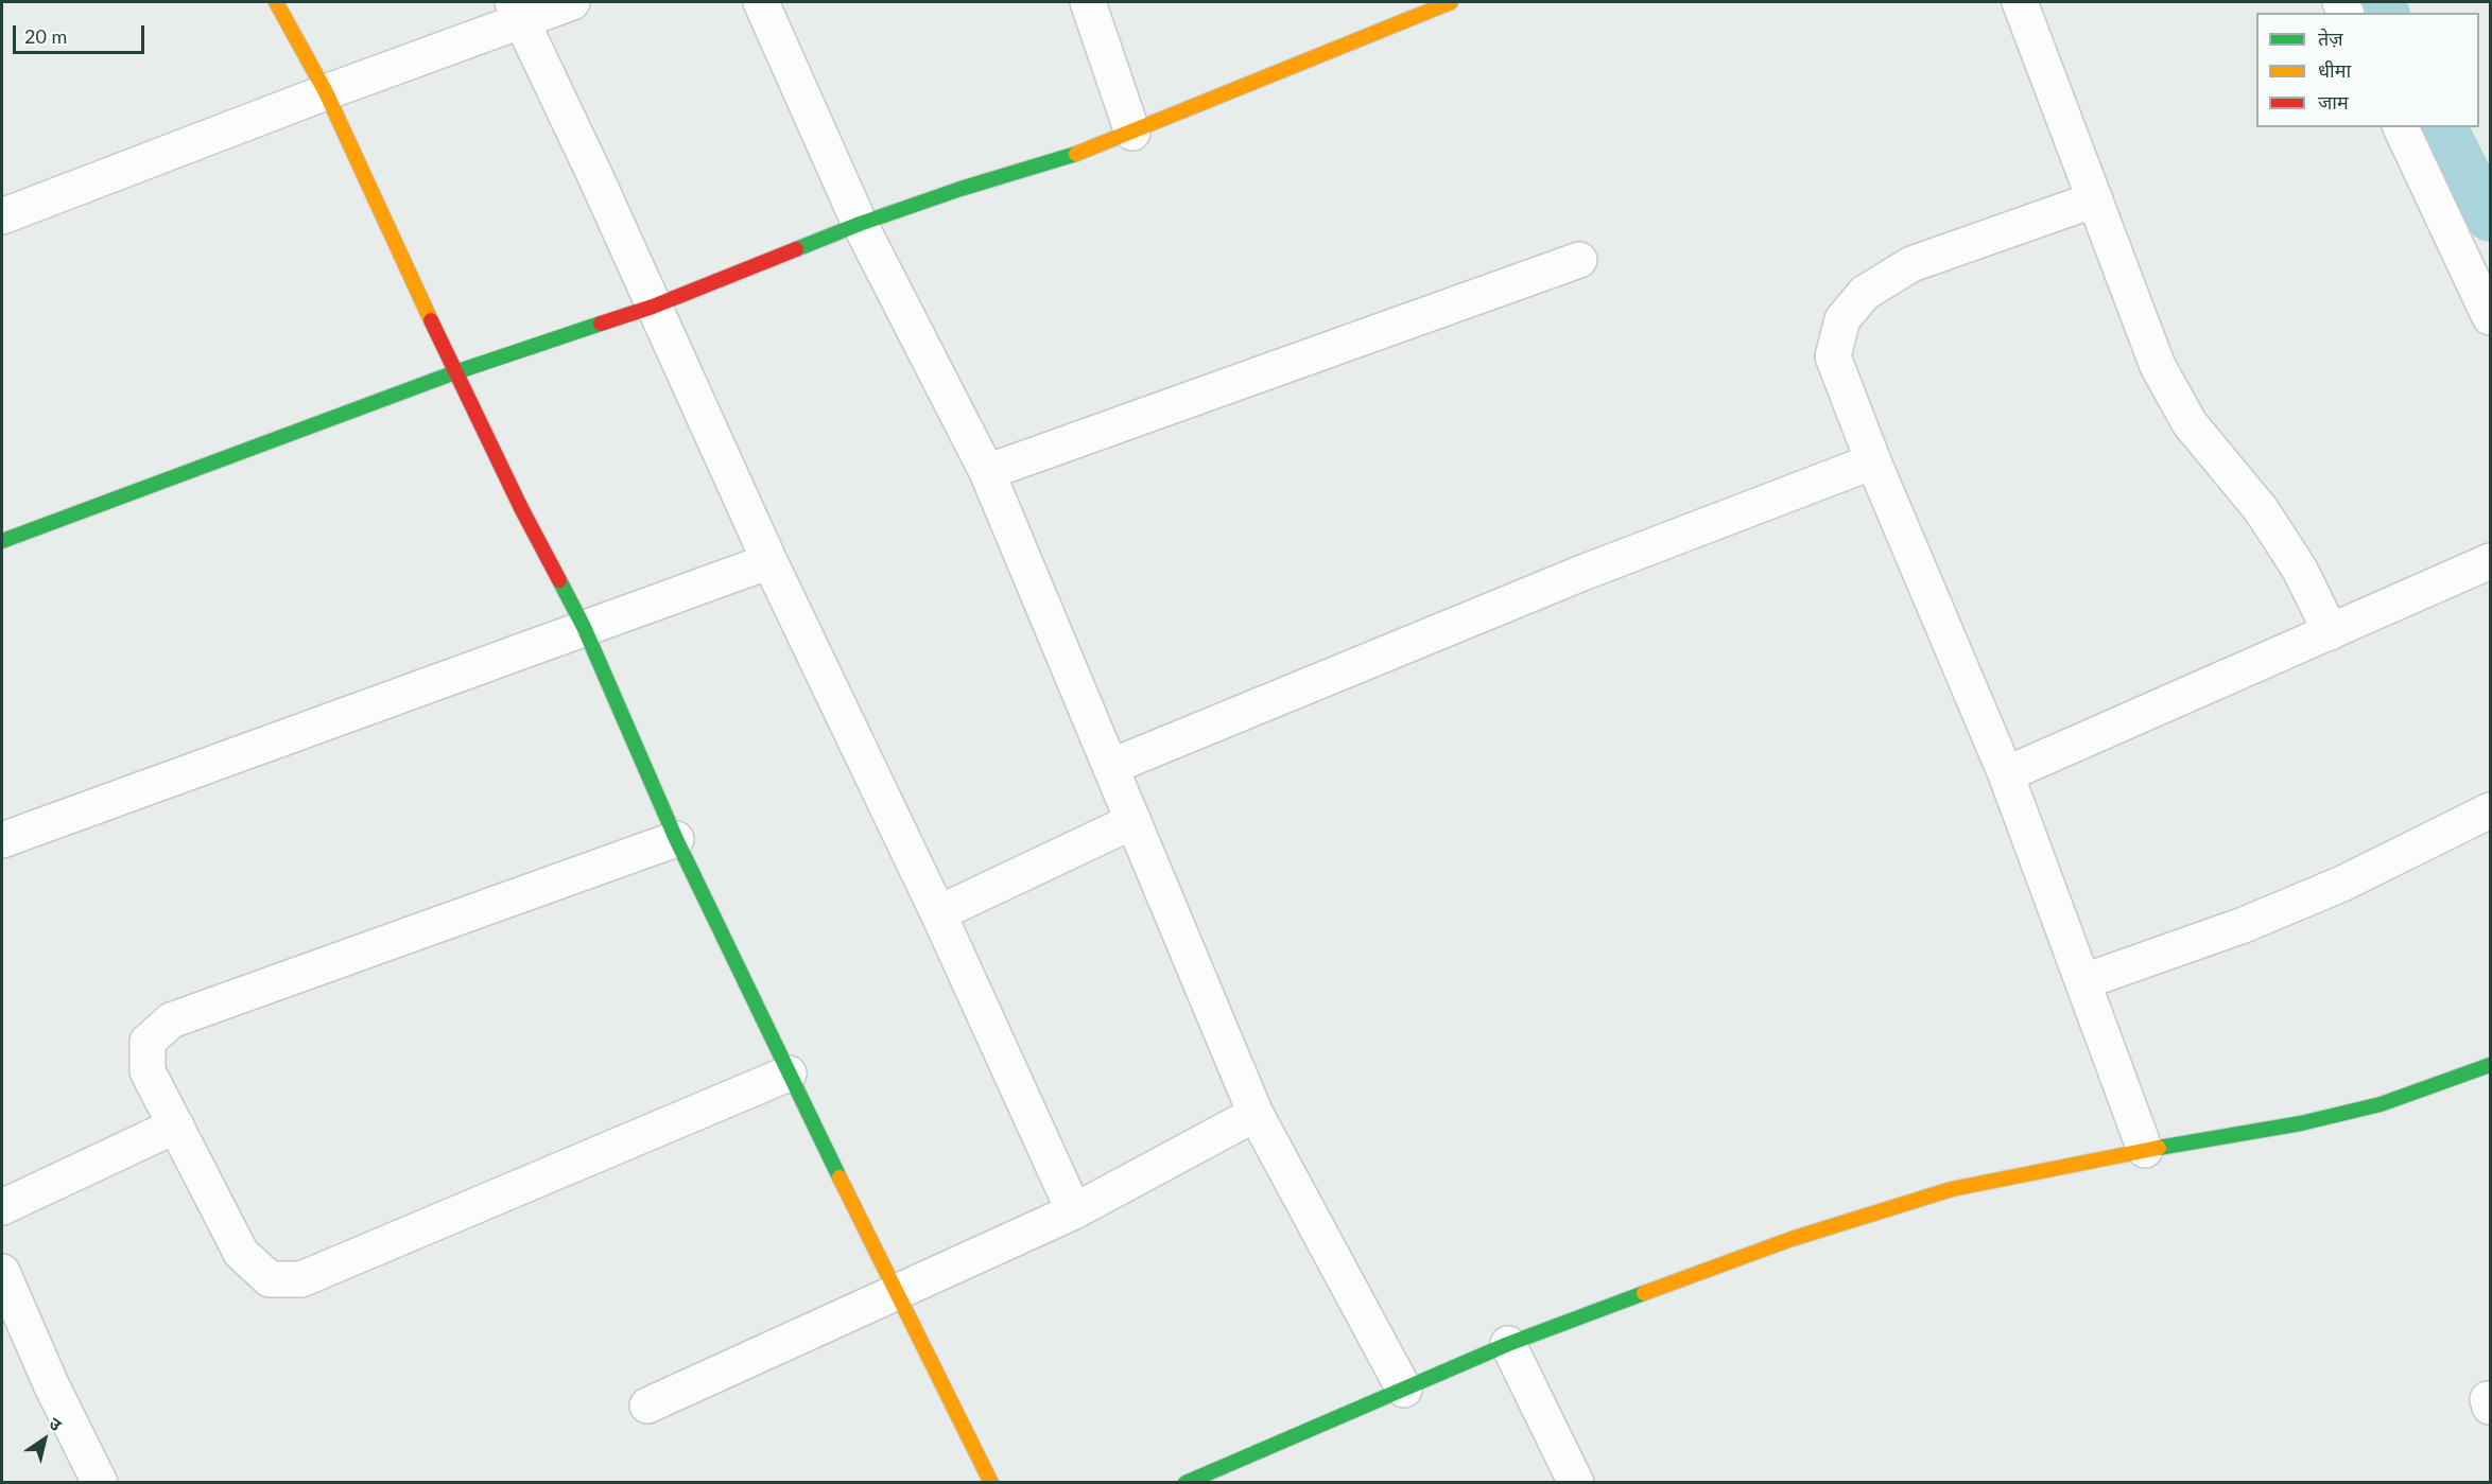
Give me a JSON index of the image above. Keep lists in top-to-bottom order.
{
  "legend": ["तेज़", "धीमा", "जाम"],
  "scale_bar": "20 m",
  "north": "top right"
}
